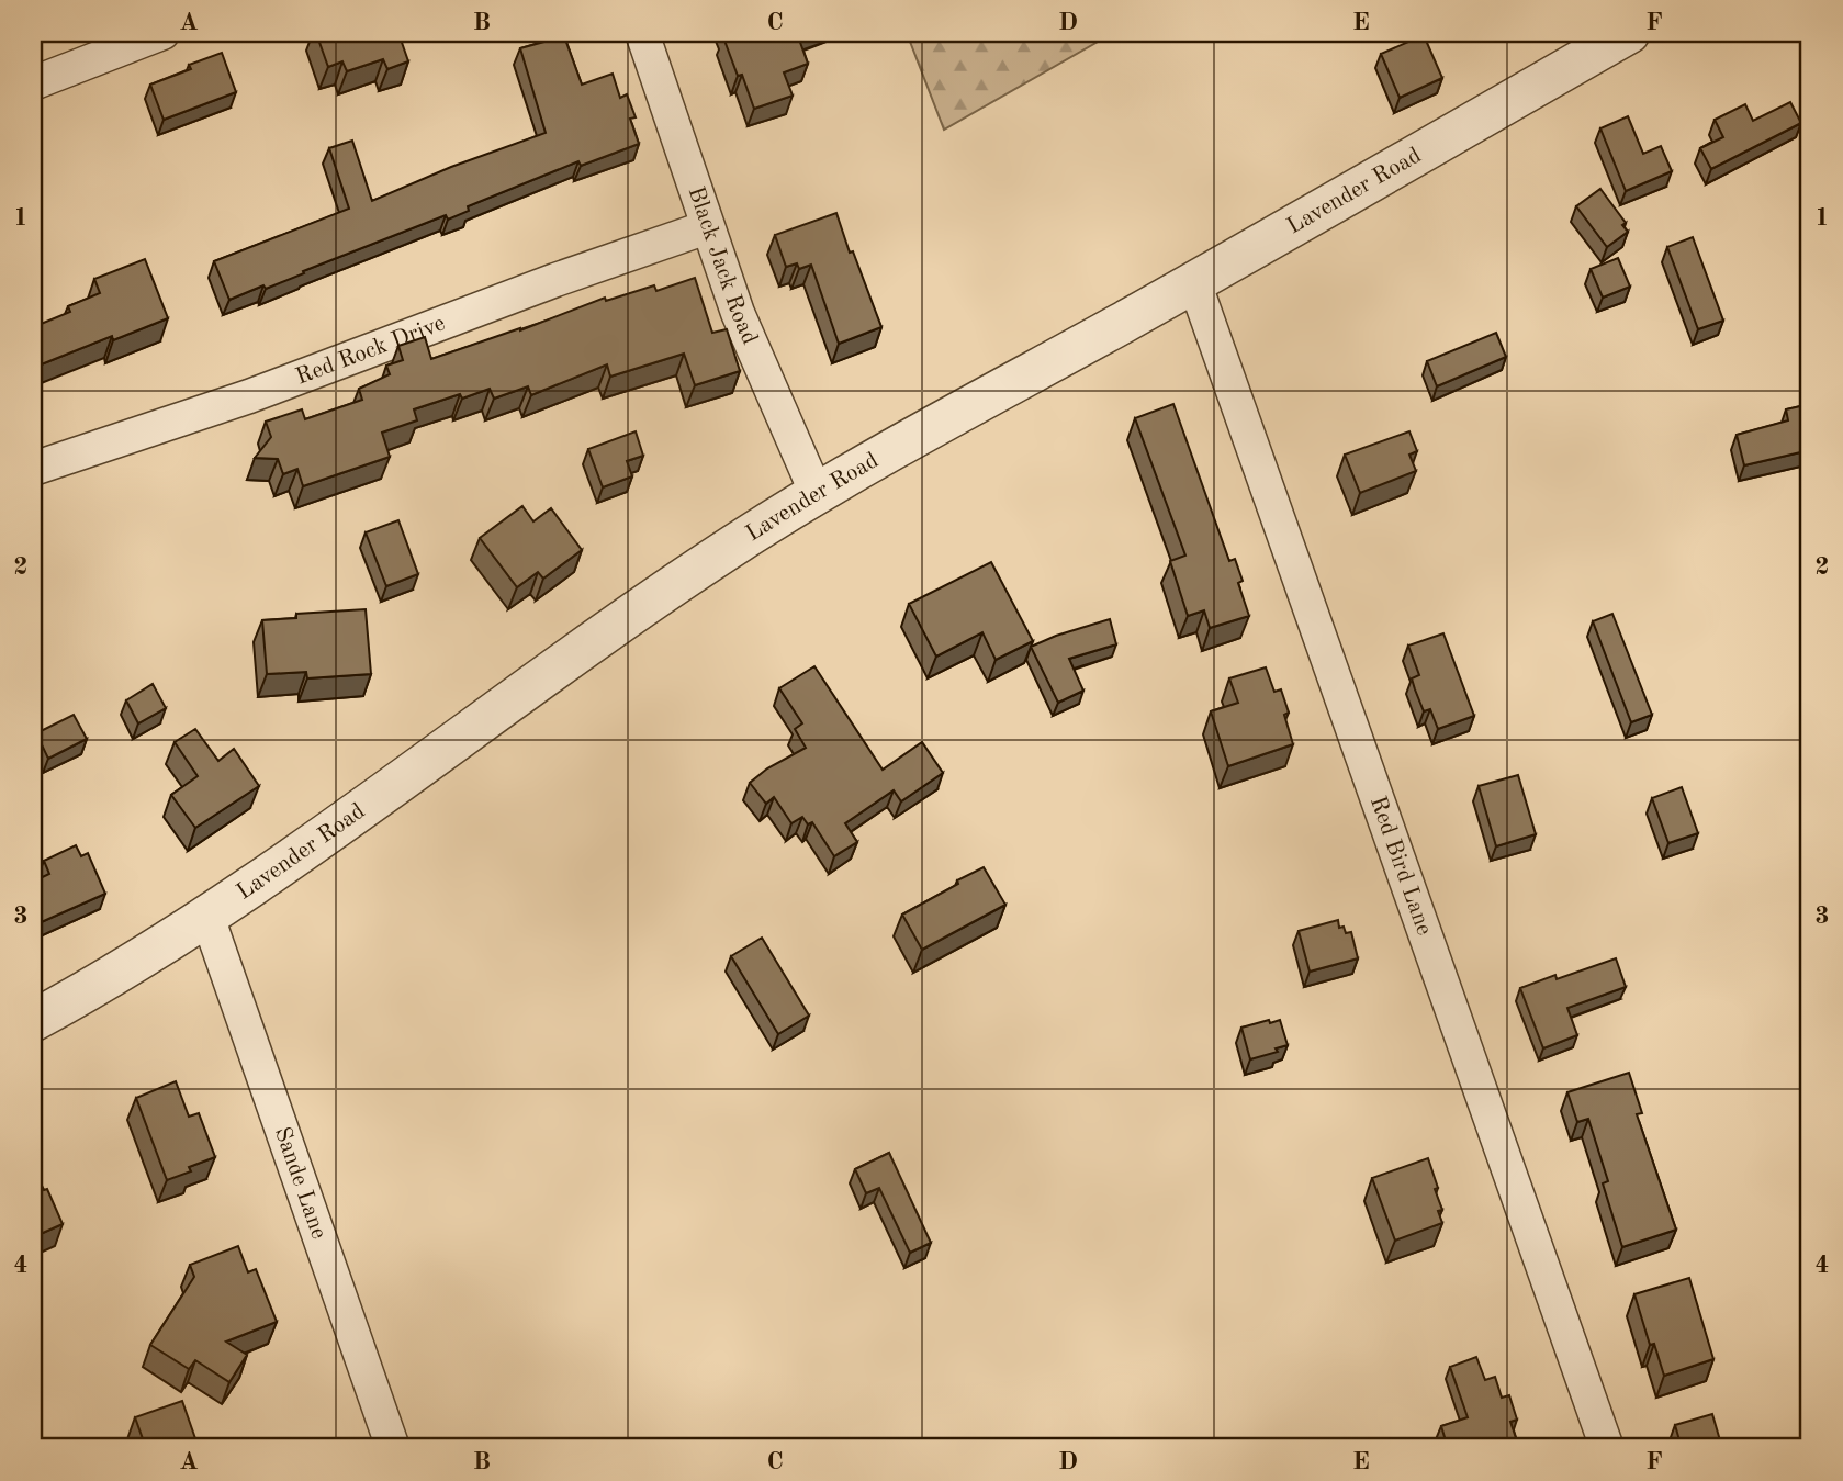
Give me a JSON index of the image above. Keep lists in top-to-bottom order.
{
  "streets": {
    "street": [
      "Lavender Road",
      "Black Jack Road",
      "Red Rock Drive",
      "Red Bird Lane",
      "Sande Lane"
    ]
  },
  "crossings": [
    ["Lavender Road", "Black Jack Road"],
    ["Lavender Road", "Red Bird Lane"],
    ["Lavender Road", "Sande Lane"],
    ["Black Jack Road", "Red Rock Drive"]
  ],
  "grid": {
    "columns": [
      "A",
      "B",
      "C",
      "D",
      "E",
      "F"
    ],
    "rows": [
      "1",
      "2",
      "3",
      "4"
    ]
  }
}
